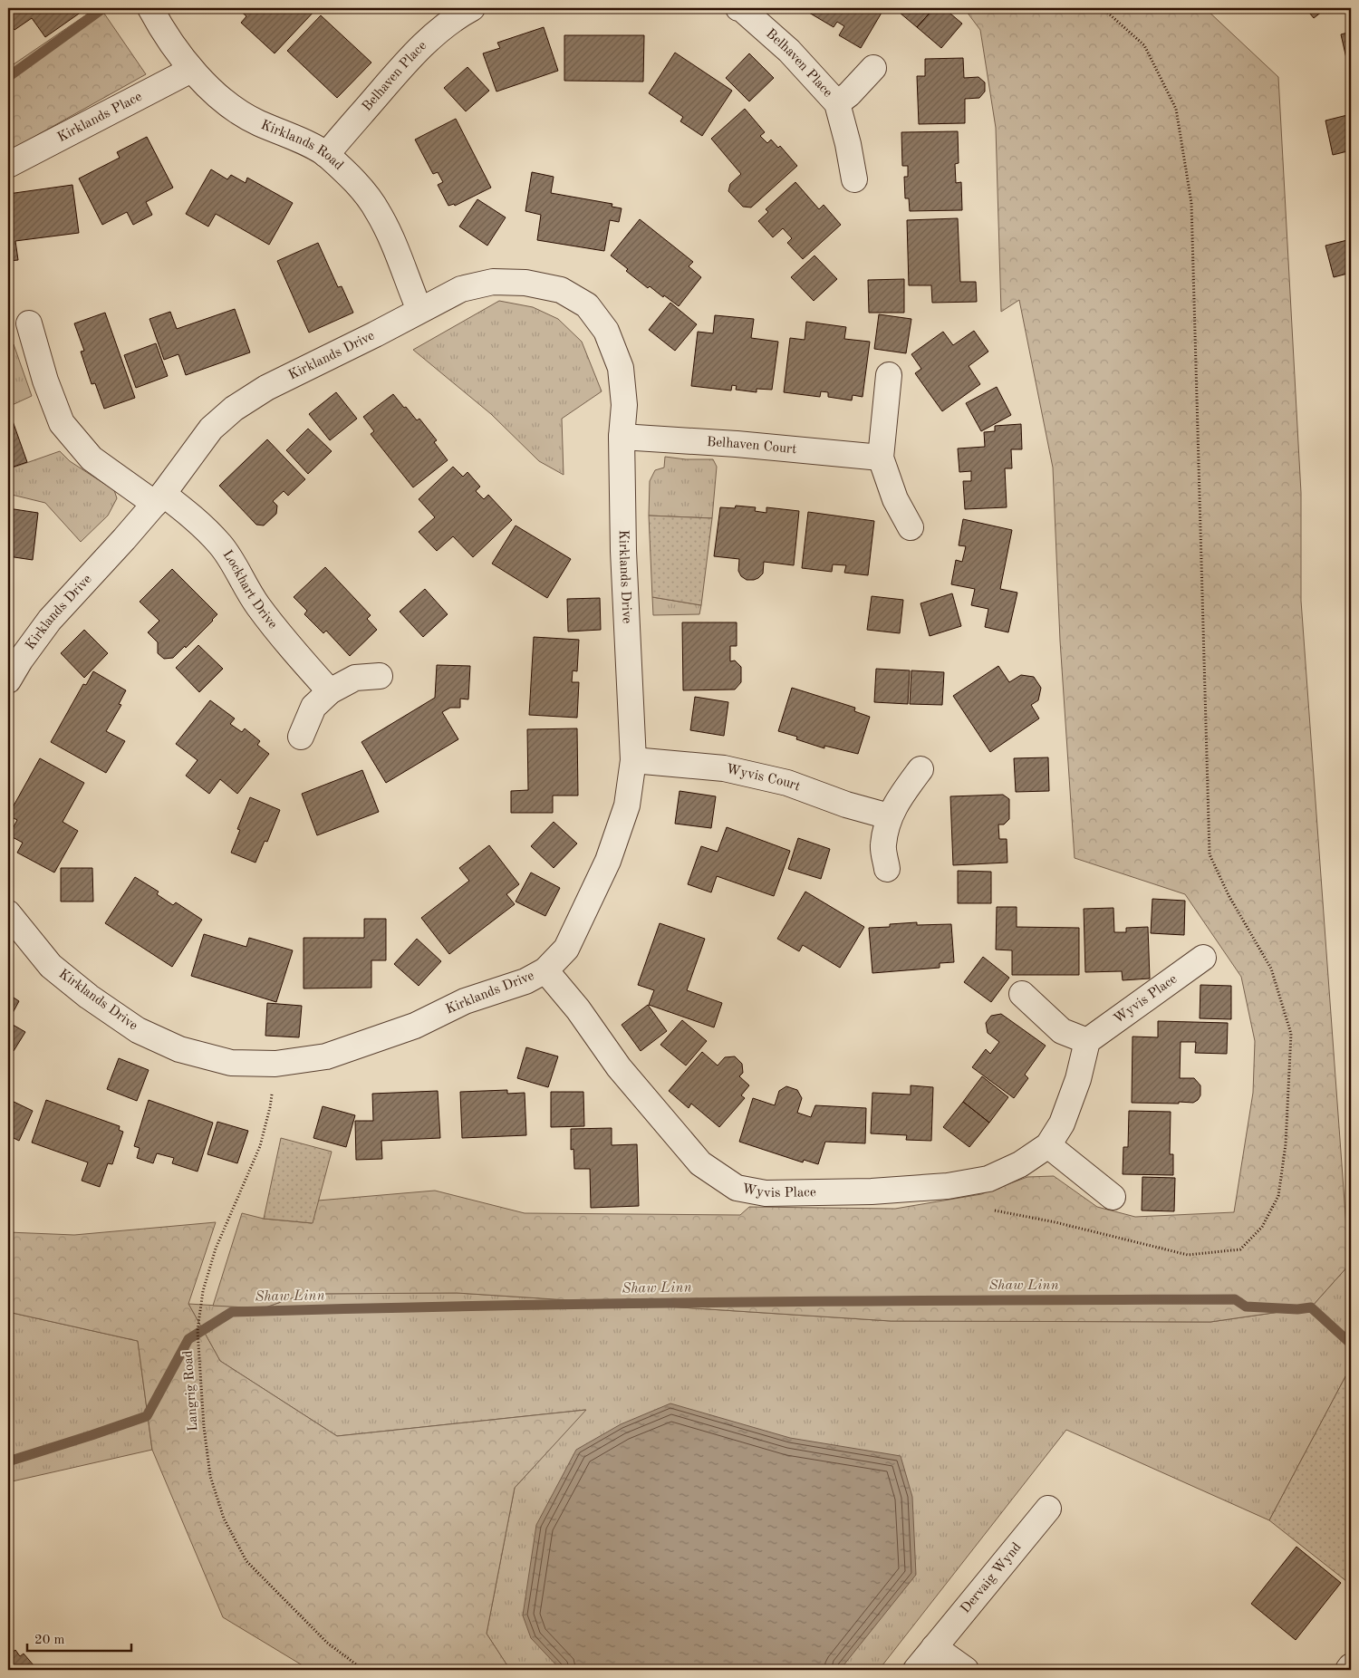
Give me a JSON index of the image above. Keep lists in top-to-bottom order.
{
  "streets": {
    "street": [
      "Belhaven Place",
      "Kirklands Place",
      "Kirklands Road",
      "Kirklands Drive",
      "Belhaven Court",
      "Lockhart Drive",
      "Wyvis Court",
      "Wyvis Place",
      "Dervaig Wynd"
    ],
    "path": ["Langrig Road"]
  },
  "crossings": [
    ["Belhaven Place", "Kirklands Road"],
    ["Kirklands Place", "Kirklands Road"],
    ["Kirklands Road", "Kirklands Drive"],
    ["Kirklands Drive", "Belhaven Court"],
    ["Kirklands Drive", "Lockhart Drive"],
    ["Kirklands Drive", "Wyvis Court"],
    ["Kirklands Drive", "Wyvis Place"],
    ["Kirklands Drive", "Langrig Road"]
  ],
  "water": ["Shaw Linn"],
  "scale_bar": "20 m"
}
